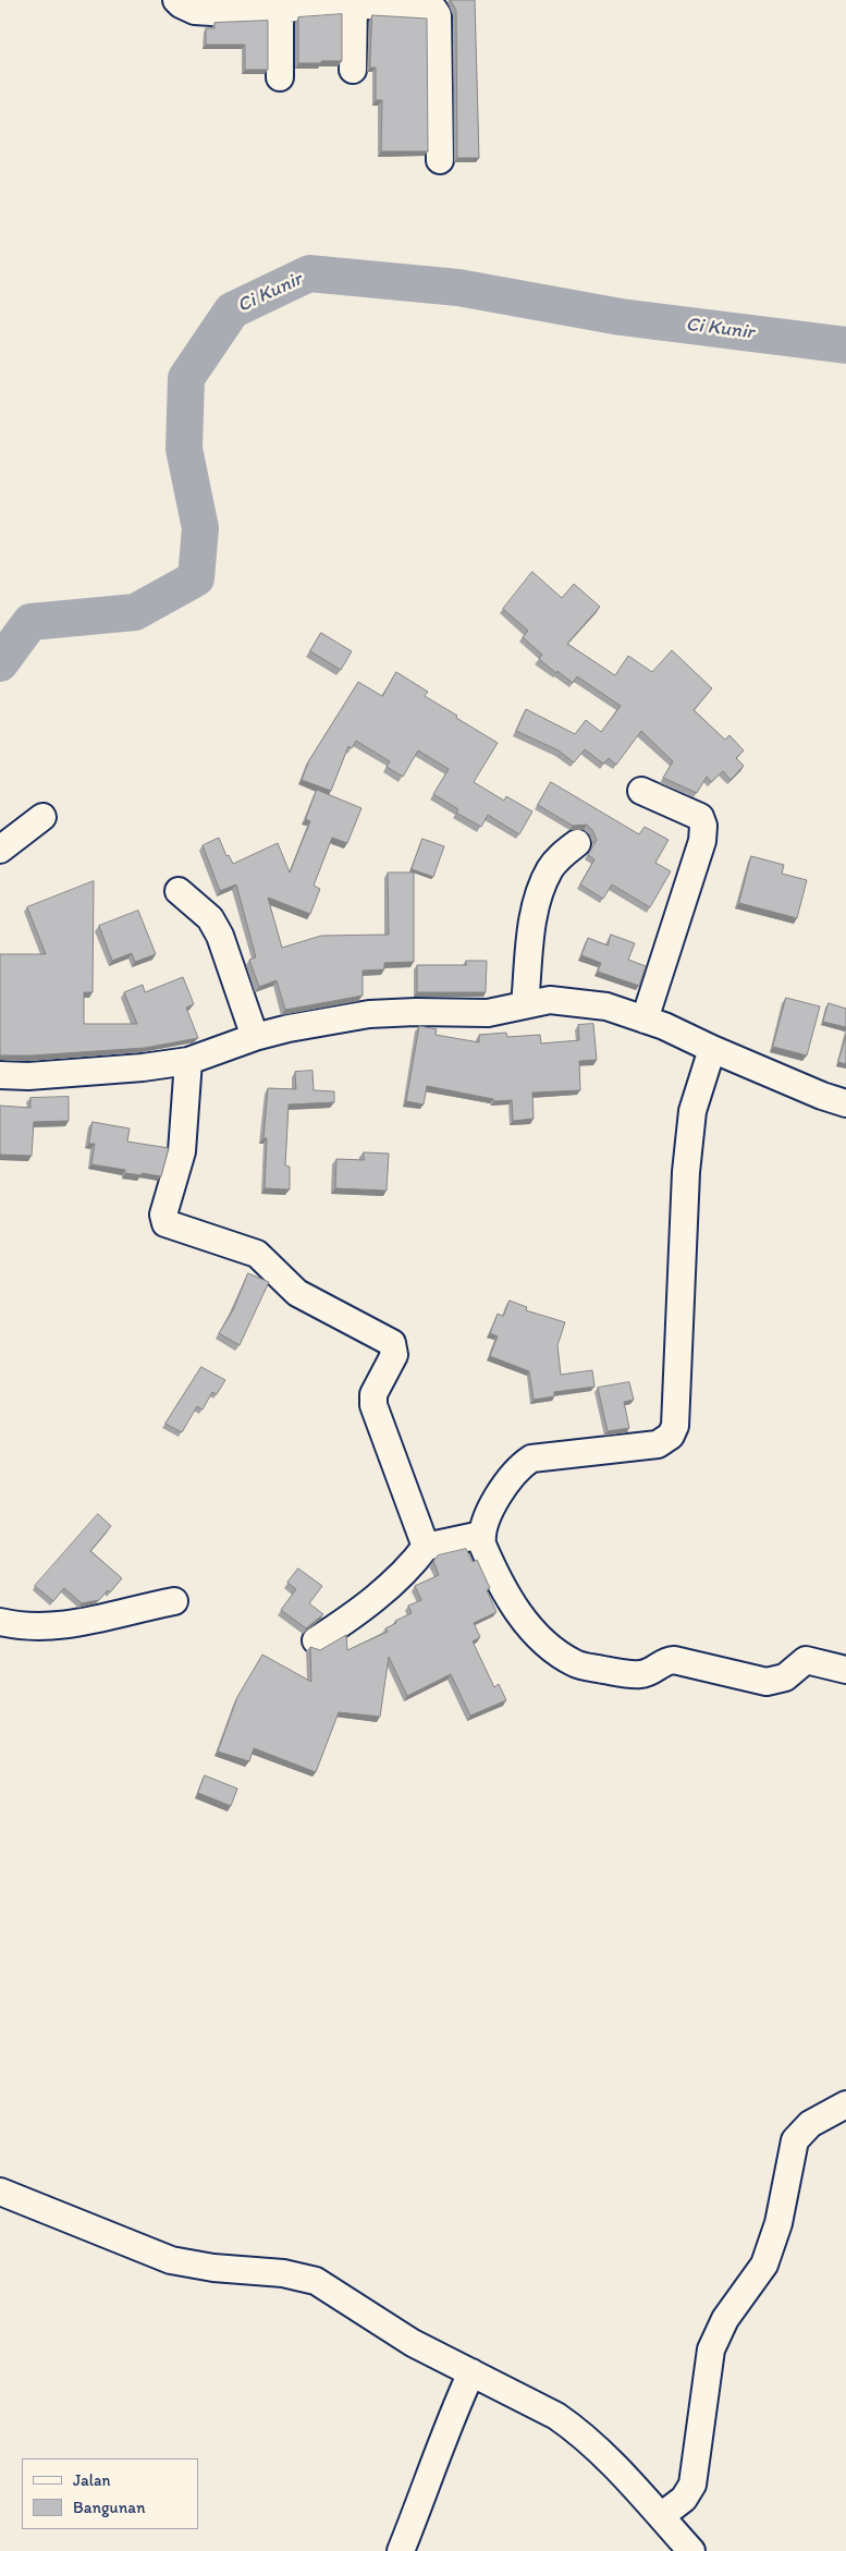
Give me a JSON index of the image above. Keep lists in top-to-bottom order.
{
  "water": ["Ci Kunir"],
  "legend": ["Jalan", "Bangunan"]
}
